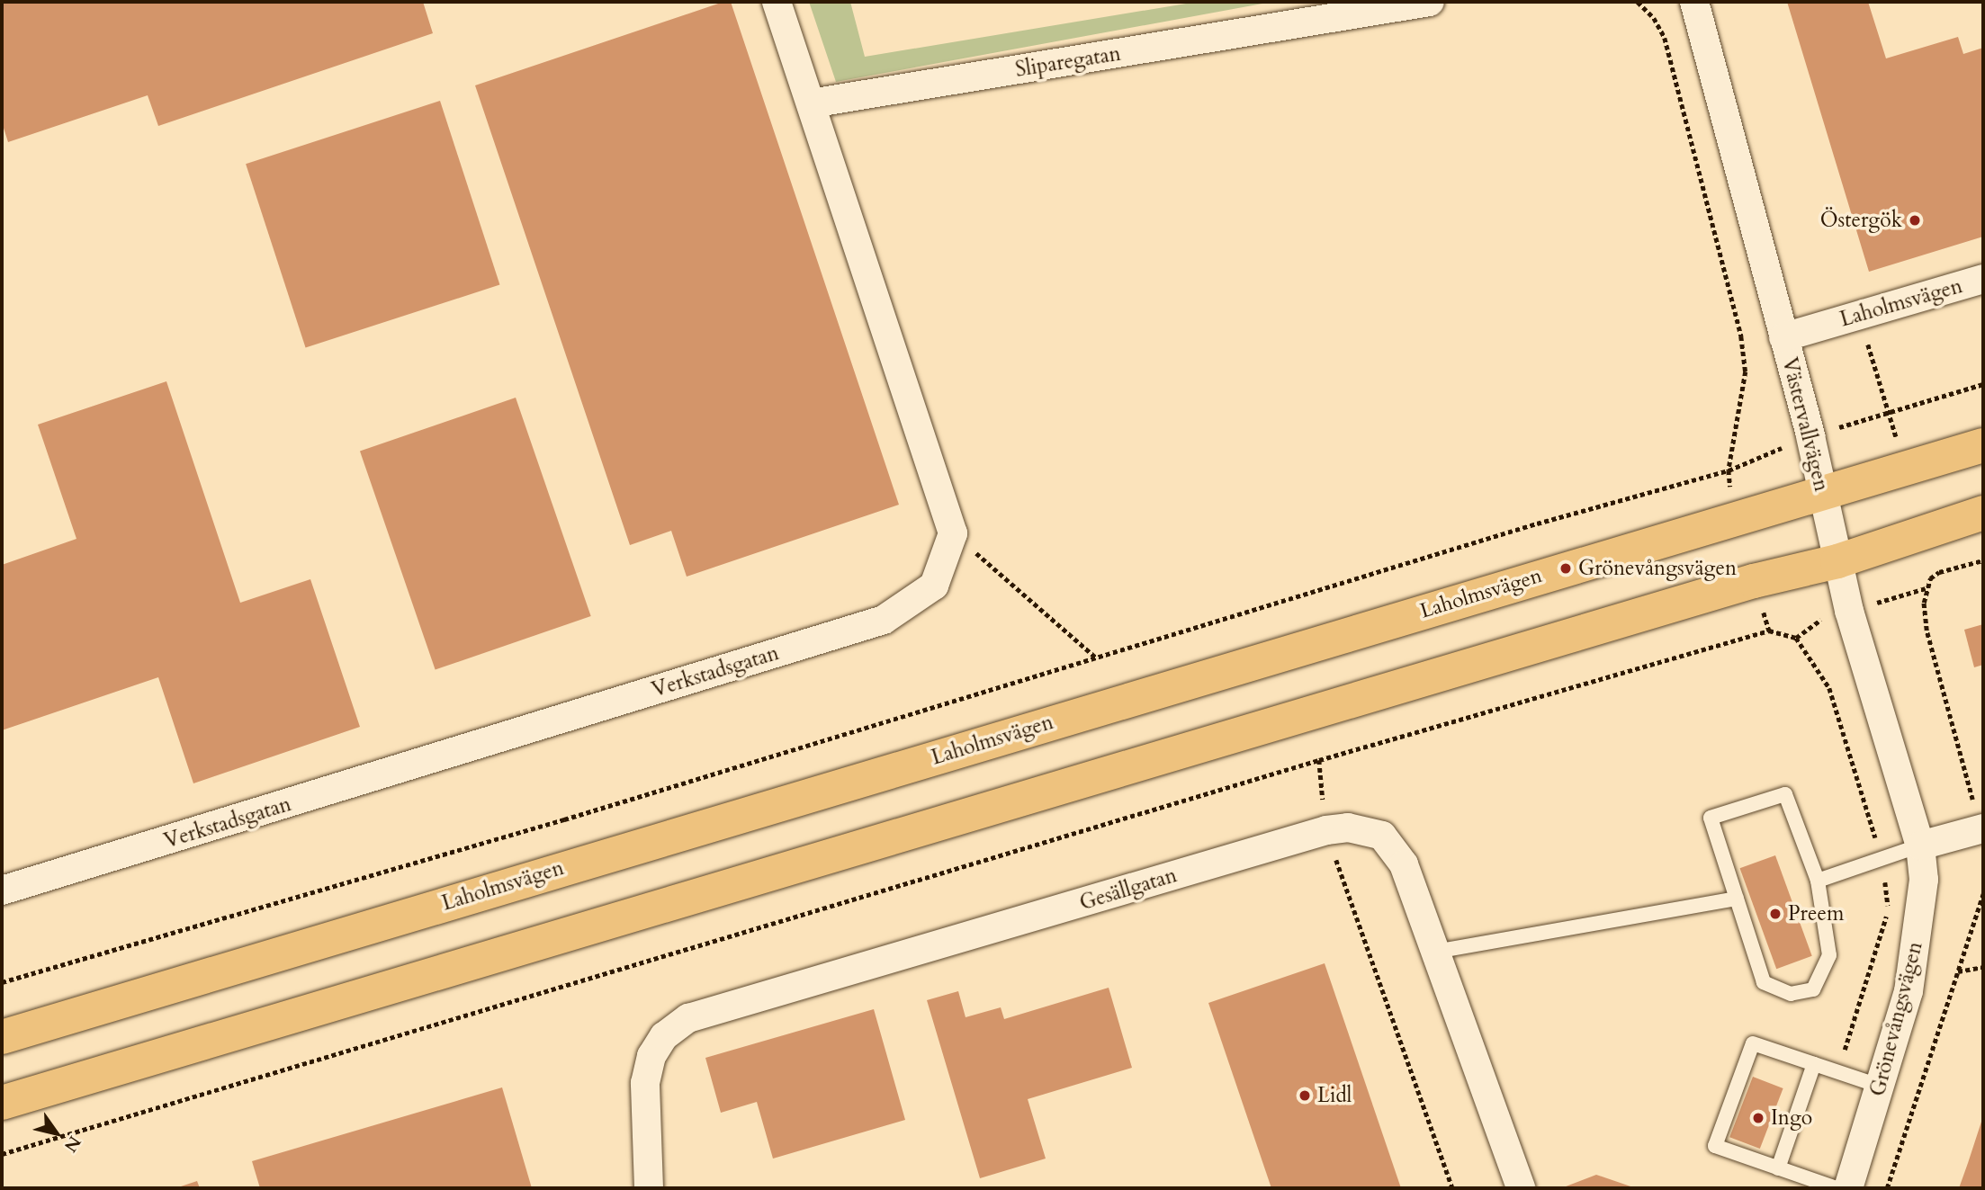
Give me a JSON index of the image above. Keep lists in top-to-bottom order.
{
  "streets": {
    "highway": ["Laholmsvägen"],
    "street": [
      "Sliparegatan",
      "Västervallvägen",
      "Verkstadsgatan",
      "Gesällgatan",
      "Grönevångsvägen"
    ]
  },
  "crossings": [
    ["Laholmsvägen", "Västervallvägen"],
    ["Västervallvägen", "Grönevångsvägen"]
  ],
  "places": [
    "Östergök",
    "Grönevångsvägen",
    "Preem",
    "Lidl",
    "Ingo"
  ],
  "north": "bottom right"
}
